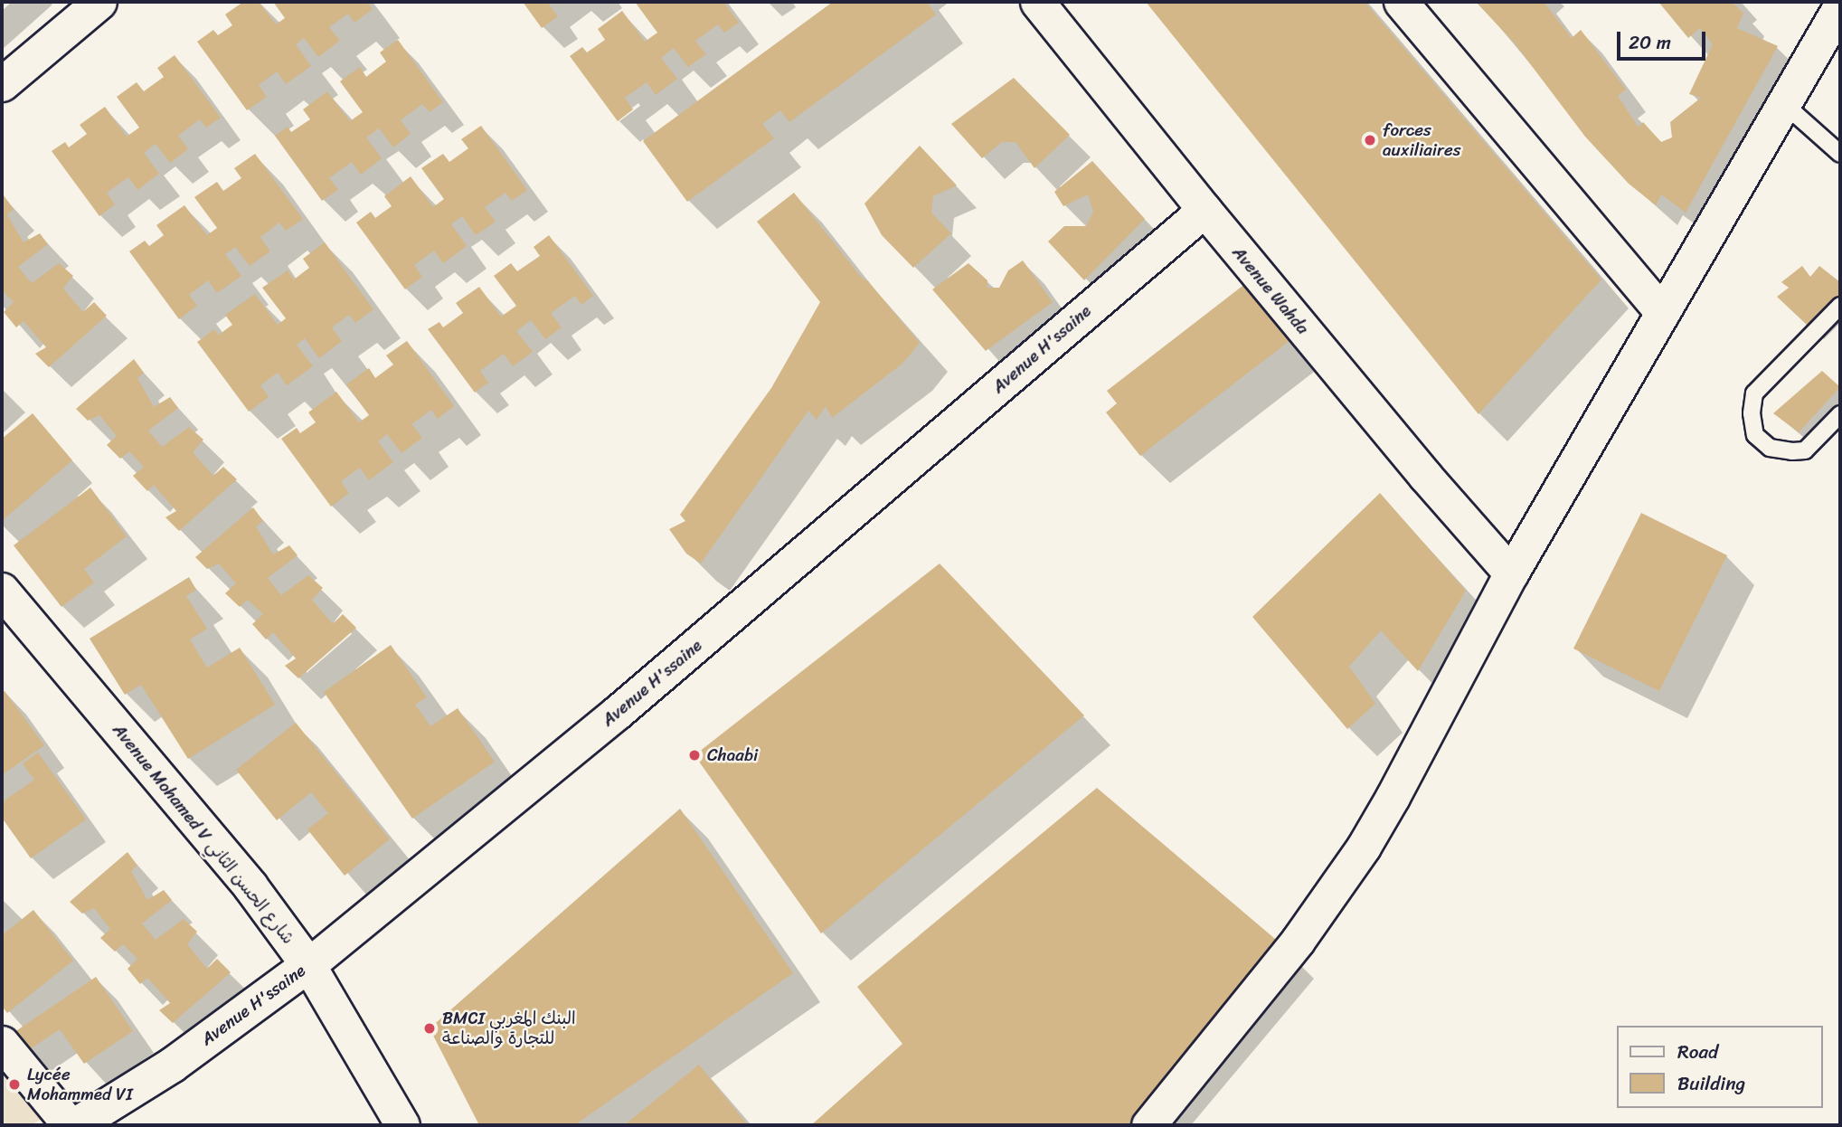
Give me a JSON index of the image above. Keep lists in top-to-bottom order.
{
  "streets": {
    "street": ["Avenue Wahda", "Avenue H'ssaine", "Avenue Mohamed V شارع الحسن الثاني"]
  },
  "crossings": [
    ["Avenue Wahda", "Avenue H'ssaine"],
    ["Avenue H'ssaine", "Avenue Mohamed V شارع الحسن الثاني"]
  ],
  "places": [
    "forces auxiliaires",
    "Chaabi",
    "BMCI البنك المغربي للتجارة والصناعة",
    "Lycée Mohammed VI"
  ],
  "legend": ["Road", "Building"],
  "scale_bar": "20 m"
}
